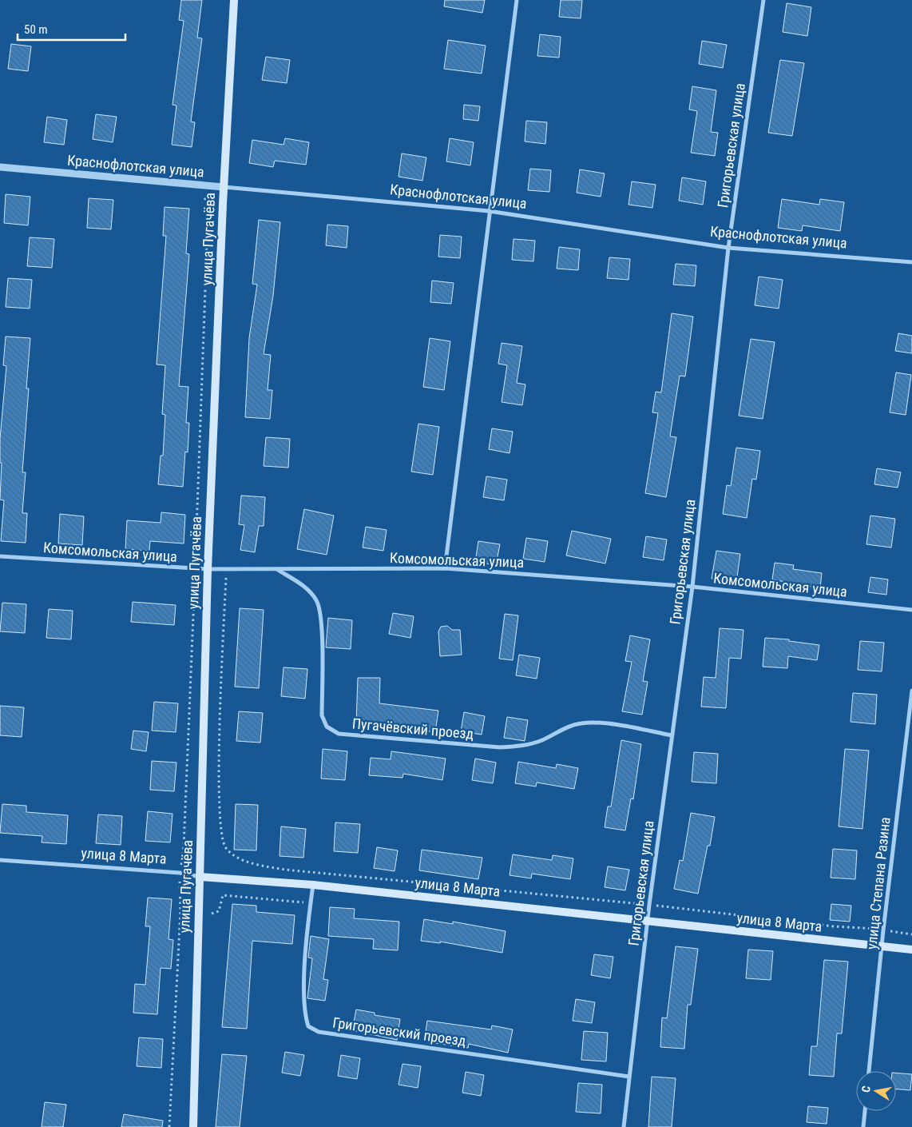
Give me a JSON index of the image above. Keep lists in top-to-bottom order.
{
  "streets": {
    "main road": ["улица Пугачёва", "улица 8 Марта"],
    "street": [
      "Григорьевская улица",
      "Краснофлотская улица",
      "Комсомольская улица",
      "Пугачёвский проезд",
      "улица Степана Разина",
      "Григорьевский проезд"
    ]
  },
  "crossings": [
    ["Григорьевская улица", "Краснофлотская улица"],
    ["Григорьевская улица", "Комсомольская улица"],
    ["Григорьевская улица", "Пугачёвский проезд"],
    ["Григорьевская улица", "улица 8 Марта"],
    ["Григорьевская улица", "Григорьевский проезд"],
    ["Краснофлотская улица", "улица Пугачёва"],
    ["улица Пугачёва", "Комсомольская улица"],
    ["улица Пугачёва", "улица 8 Марта"],
    ["Комсомольская улица", "Пугачёвский проезд"],
    ["улица 8 Марта", "улица Степана Разина"],
    ["улица 8 Марта", "Григорьевский проезд"]
  ],
  "scale_bar": "50 m",
  "north": "left"
}
